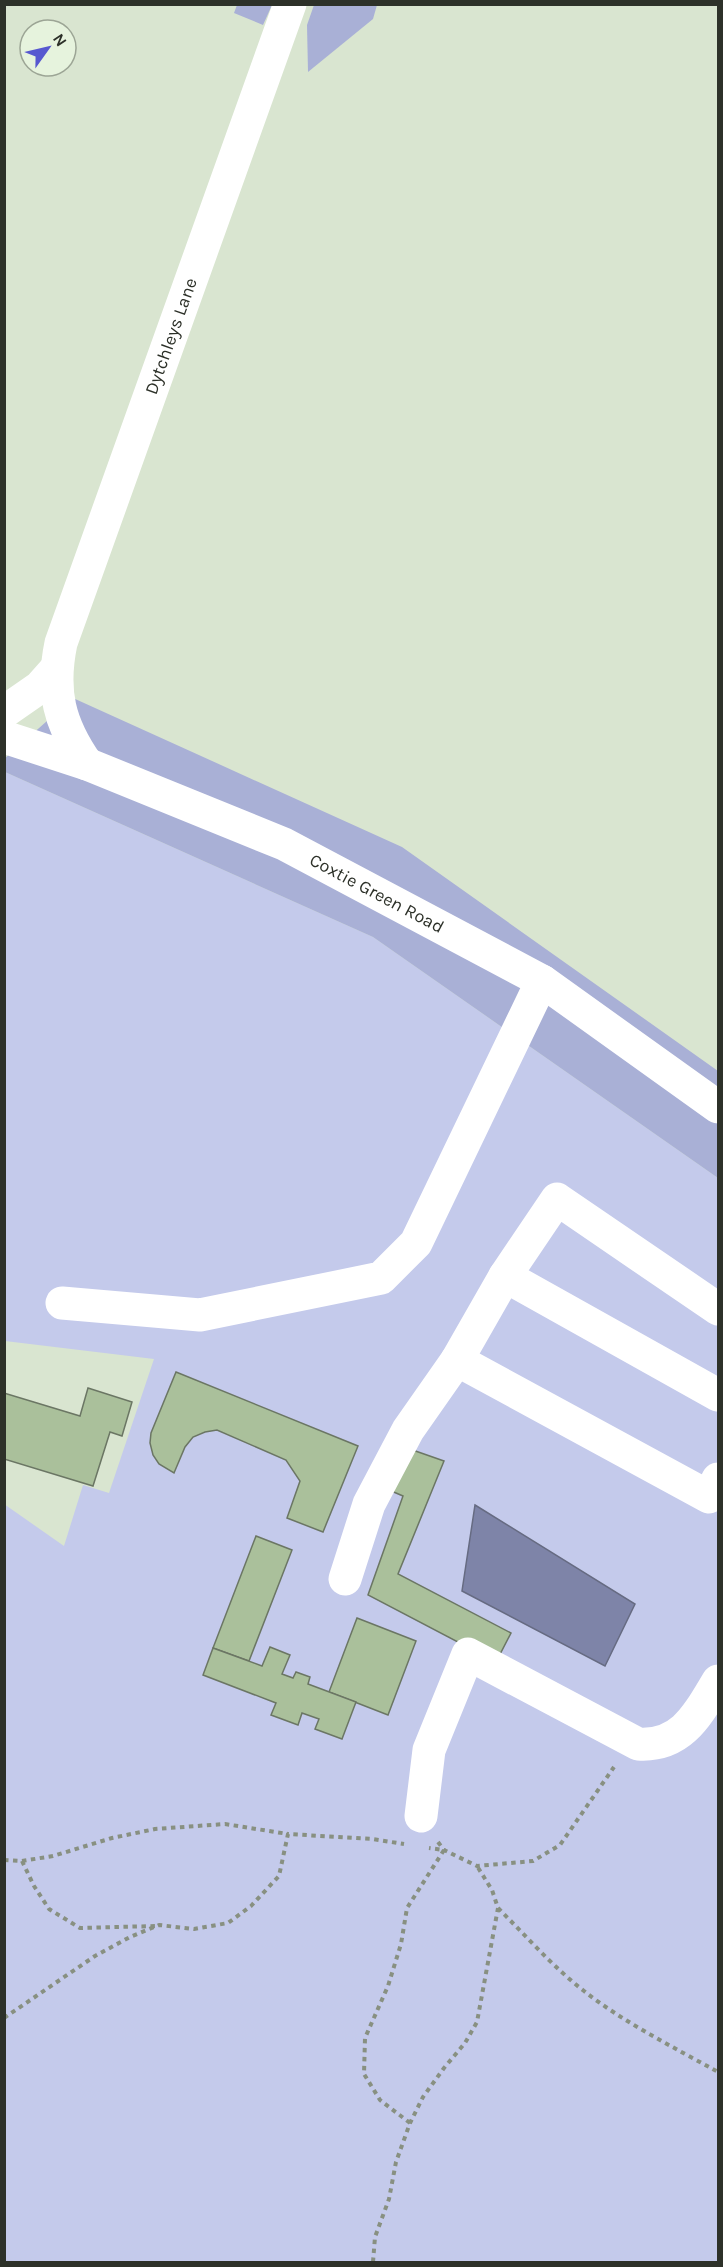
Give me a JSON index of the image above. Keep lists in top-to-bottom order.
{
  "streets": {
    "street": ["Dytchleys Lane", "Coxtie Green Road"]
  },
  "crossings": [
    ["Dytchleys Lane", "Coxtie Green Road"]
  ],
  "north": "top right"
}
